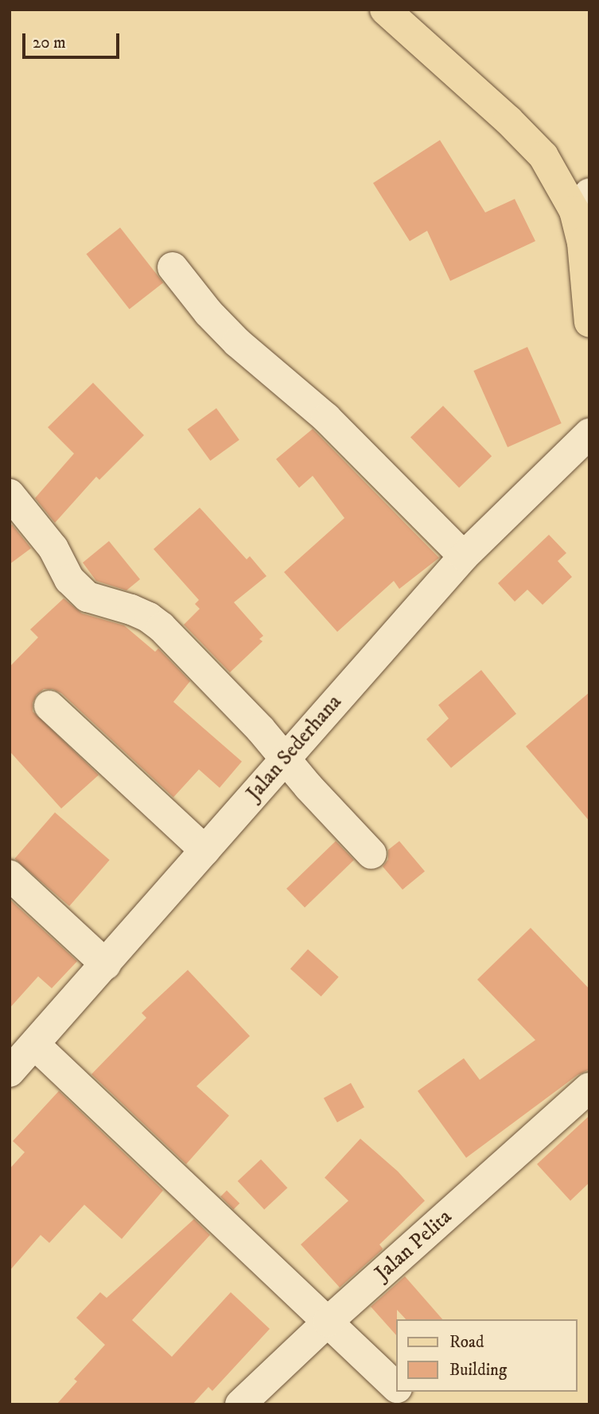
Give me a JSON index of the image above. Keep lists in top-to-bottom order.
{
  "streets": {
    "street": ["Jalan Sederhana", "Jalan Pelita"]
  },
  "legend": ["Road", "Building"],
  "scale_bar": "20 m"
}
